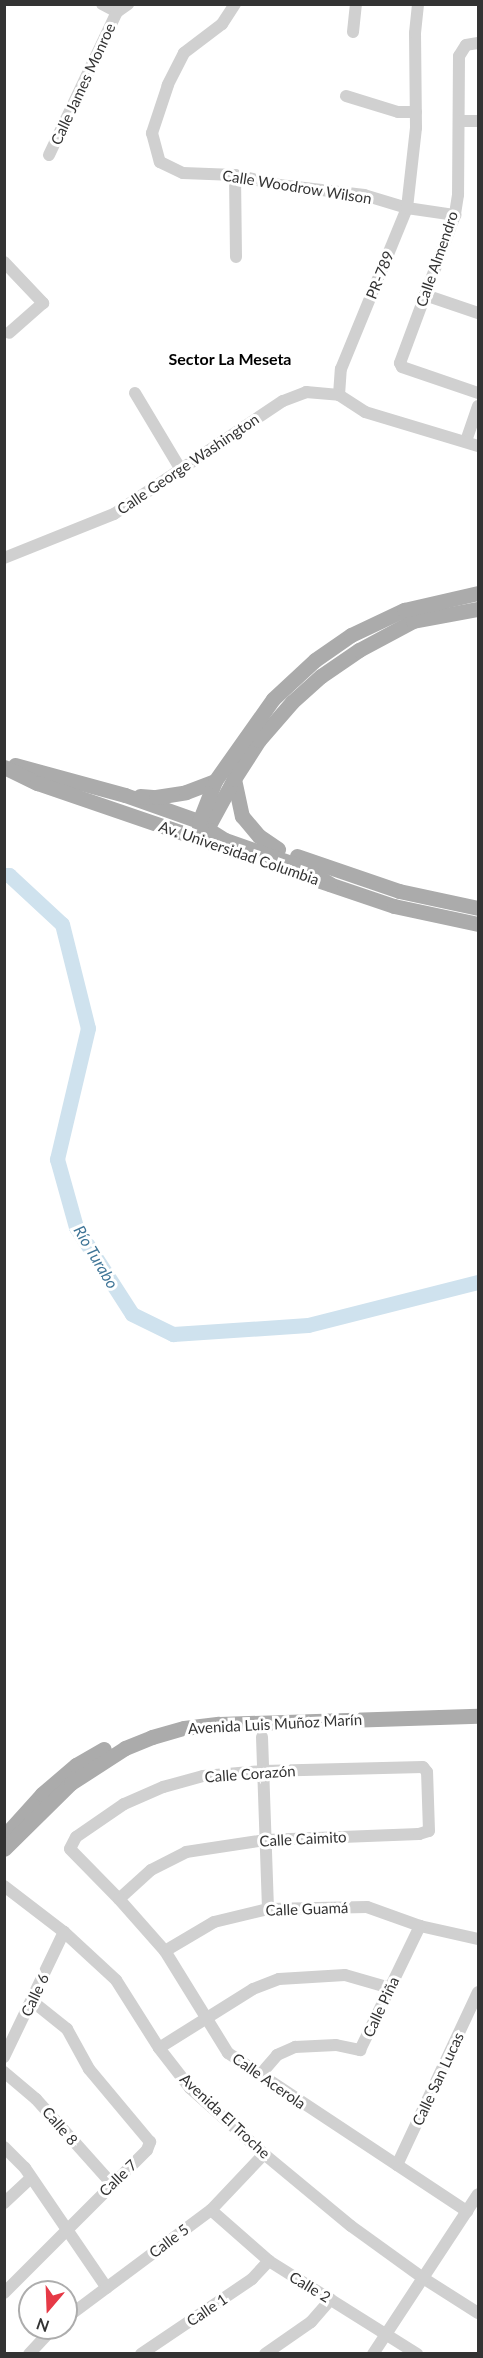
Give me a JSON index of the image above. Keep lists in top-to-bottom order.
{
  "streets": {
    "main road": ["Av. Universidad Columbia", "Avenida Luis Muñoz Marín"],
    "street": [
      "Calle James Monroe",
      "Calle Woodrow Wilson",
      "Calle Almendro",
      "PR-789",
      "Calle George Washington",
      "Calle Corazón",
      "Calle Caimito",
      "Calle Guamá",
      "Calle 6",
      "Calle Piña",
      "Calle San Lucas",
      "Calle Acerola",
      "Avenida El Troche",
      "Calle 8",
      "Calle 7",
      "Calle 5",
      "Calle 2",
      "Calle 1"
    ]
  },
  "crossings": [
    ["Calle Woodrow Wilson", "Calle Almendro"],
    ["Calle Woodrow Wilson", "PR-789"],
    ["PR-789", "Calle George Washington"],
    ["Calle Corazón", "Calle Caimito"],
    ["Calle Corazón", "Calle Acerola"],
    ["Calle Caimito", "Calle Acerola"],
    ["Calle Guamá", "Calle Piña"],
    ["Calle Guamá", "Calle Acerola"],
    ["Calle 6", "Avenida El Troche"],
    ["Calle 6", "Calle 7"],
    ["Calle Piña", "Calle Acerola"],
    ["Calle San Lucas", "Calle Acerola"],
    ["Avenida El Troche", "Calle 5"],
    ["Calle 8", "Calle 7"],
    ["Calle 5", "Calle 2"],
    ["Calle 2", "Calle 1"]
  ],
  "districts": ["Sector La Meseta"],
  "water": ["Río Turabo"],
  "north": "bottom"
}
